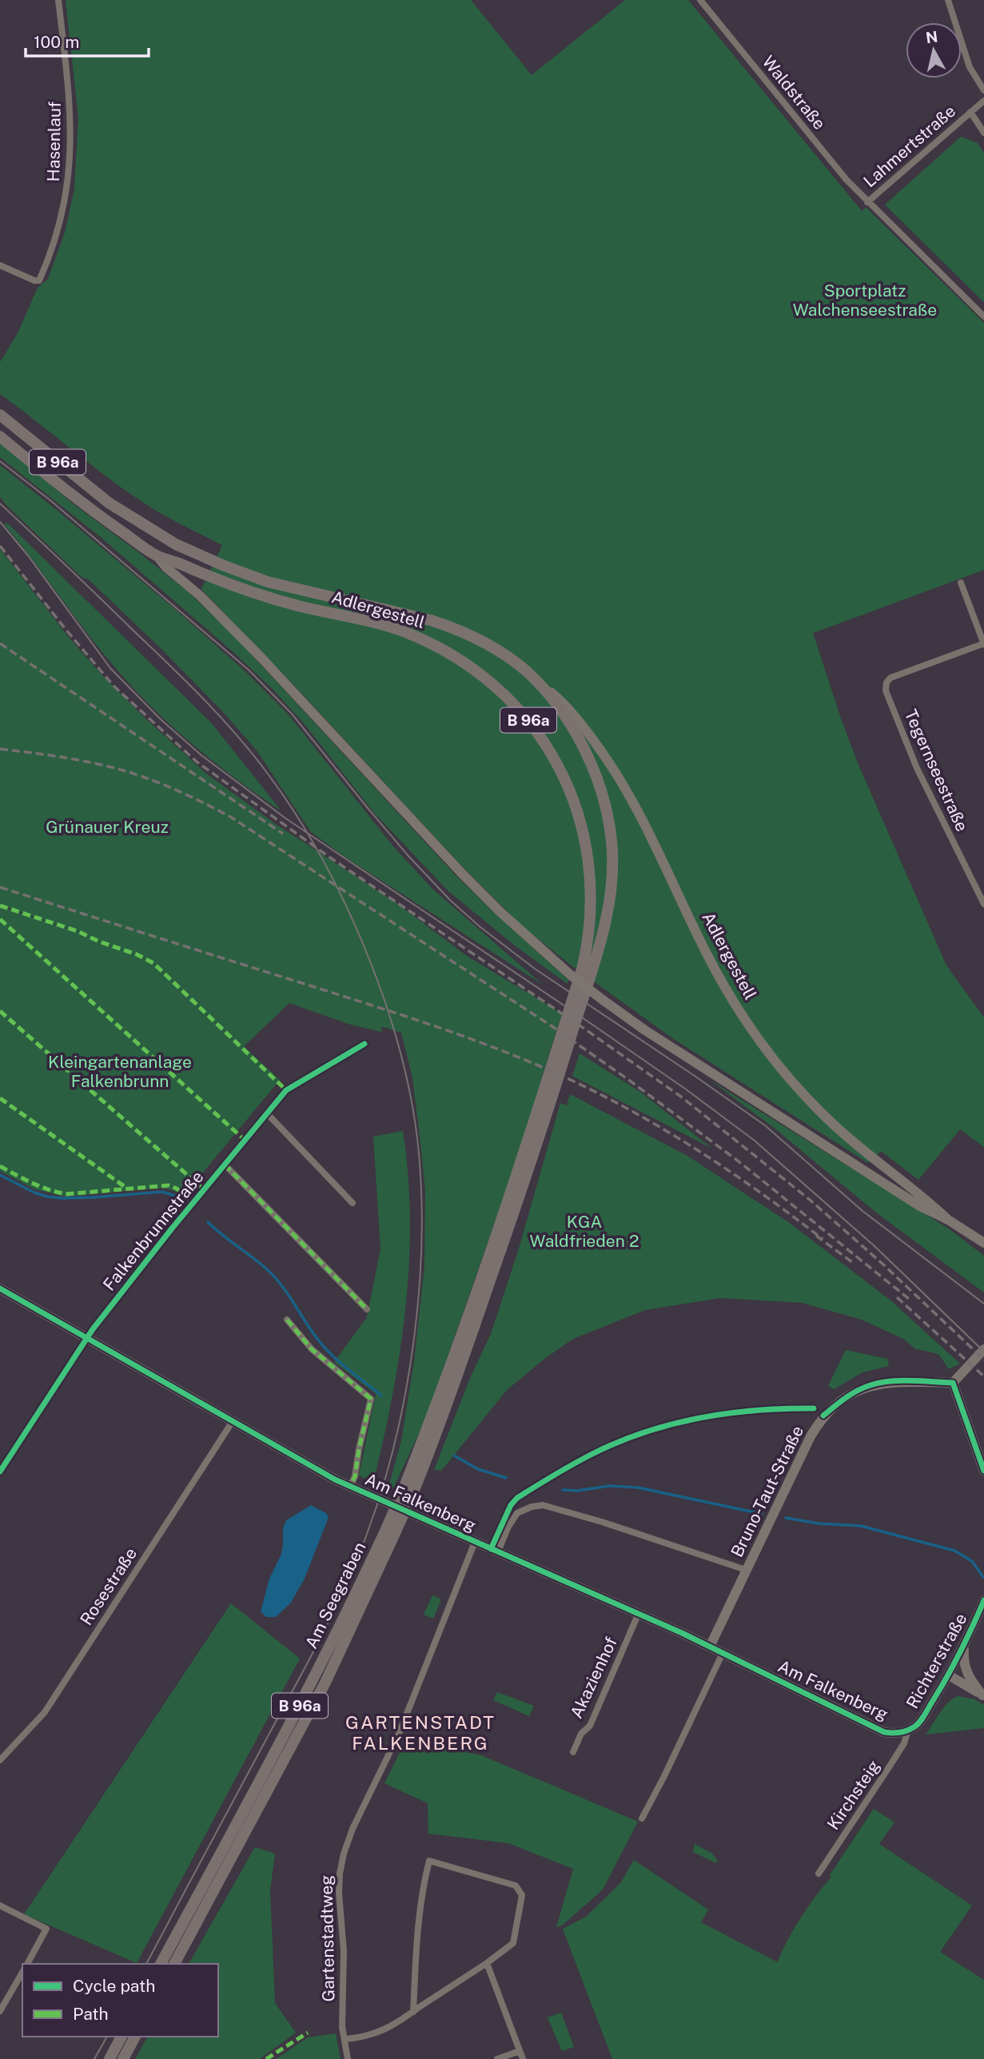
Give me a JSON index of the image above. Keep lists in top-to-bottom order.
{
  "streets": {
    "main road": ["B 96a", "Adlergestell", "Am Seegraben"],
    "street": [
      "Waldstraße",
      "Hasenlauf",
      "Lahmertstraße",
      "Tegernseestraße",
      "Falkenbrunnstraße",
      "Bruno-Taut-Straße",
      "Am Falkenberg",
      "Rosestraße",
      "Richterstraße",
      "Akazienhof",
      "Kirchsteig",
      "Gartenstadtweg"
    ]
  },
  "crossings": [
    ["Waldstraße", "Lahmertstraße"],
    ["Adlergestell", "Am Seegraben"],
    ["Falkenbrunnstraße", "Am Falkenberg"],
    ["Bruno-Taut-Straße", "Am Falkenberg"],
    ["Am Falkenberg", "Rosestraße"],
    ["Am Falkenberg", "Richterstraße"],
    ["Am Falkenberg", "Akazienhof"],
    ["Am Falkenberg", "Kirchsteig"],
    ["Am Falkenberg", "Gartenstadtweg"],
    ["Richterstraße", "Kirchsteig"]
  ],
  "districts": ["GARTENSTADT FALKENBERG"],
  "parks": [
    "Sportplatz Walchenseestraße",
    "Grünauer Kreuz",
    "Kleingartenanlage Falkenbrunn",
    "KGA Waldfrieden 2"
  ],
  "legend": ["Cycle path", "Path"],
  "scale_bar": "100 m",
  "north": "top"
}
